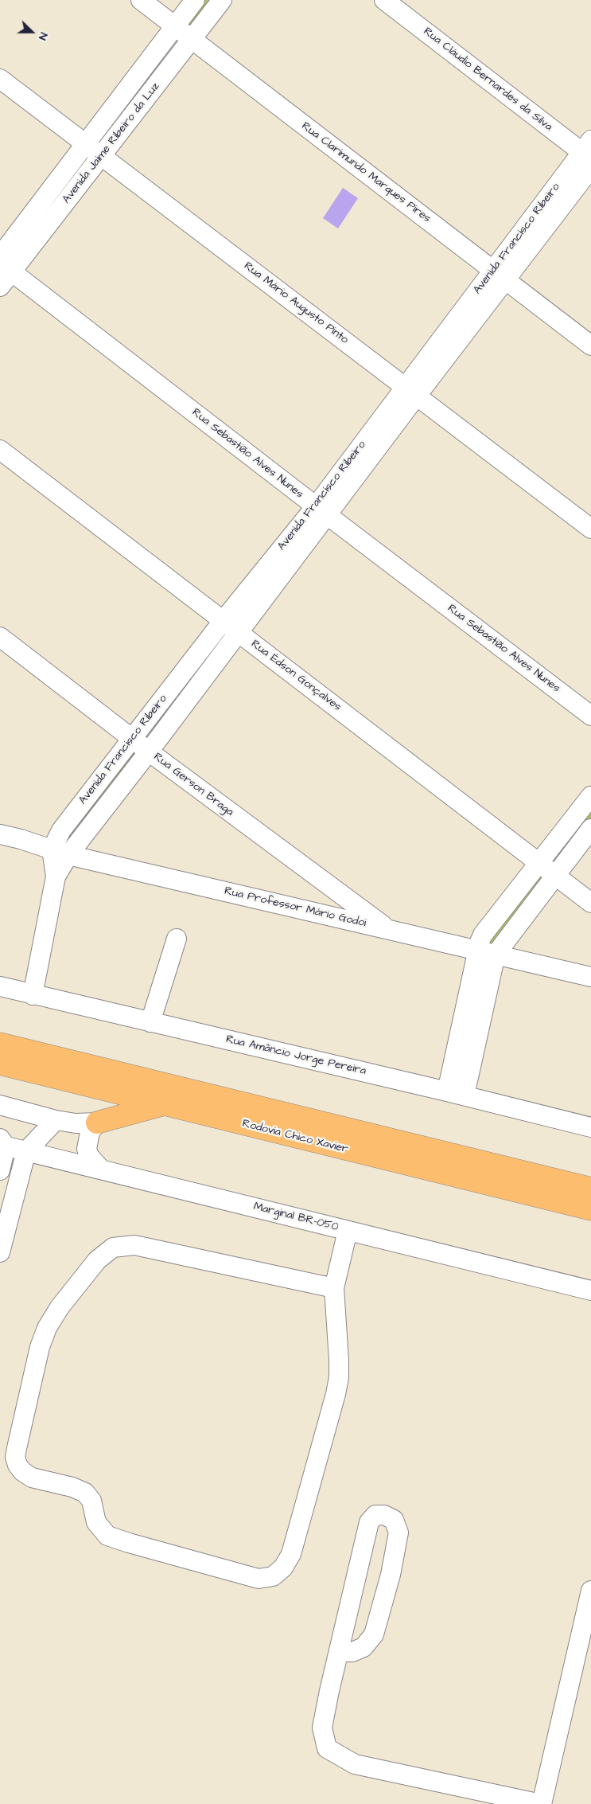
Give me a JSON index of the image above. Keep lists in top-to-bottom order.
{
  "streets": {
    "highway": ["Rodovia Chico Xavier"],
    "street": [
      "Rua Cláudio Bernardes da Silva",
      "Avenida Jaime Ribeiro da Luz",
      "Rua Clarimundo Marques Pires",
      "Avenida Francisco Ribeiro",
      "Rua Mário Augusto Pinto",
      "Rua Sebastião Alves Nunes",
      "Rua Édson Gonçalves",
      "Rua Gerson Braga",
      "Rua Professor Mário Godoi",
      "Rua Amâncio Jorge Pereira",
      "Marginal BR-050"
    ]
  },
  "crossings": [
    ["Rua Cláudio Bernardes da Silva", "Avenida Francisco Ribeiro"],
    ["Avenida Jaime Ribeiro da Luz", "Rua Clarimundo Marques Pires"],
    ["Avenida Jaime Ribeiro da Luz", "Rua Mário Augusto Pinto"],
    ["Avenida Jaime Ribeiro da Luz", "Rua Sebastião Alves Nunes"],
    ["Rua Clarimundo Marques Pires", "Avenida Francisco Ribeiro"],
    ["Avenida Francisco Ribeiro", "Rua Mário Augusto Pinto"],
    ["Avenida Francisco Ribeiro", "Rua Sebastião Alves Nunes"],
    ["Avenida Francisco Ribeiro", "Rua Édson Gonçalves"],
    ["Avenida Francisco Ribeiro", "Rua Gerson Braga"],
    ["Avenida Francisco Ribeiro", "Rua Professor Mário Godoi"],
    ["Rua Gerson Braga", "Rua Professor Mário Godoi"]
  ],
  "north": "right"
}
